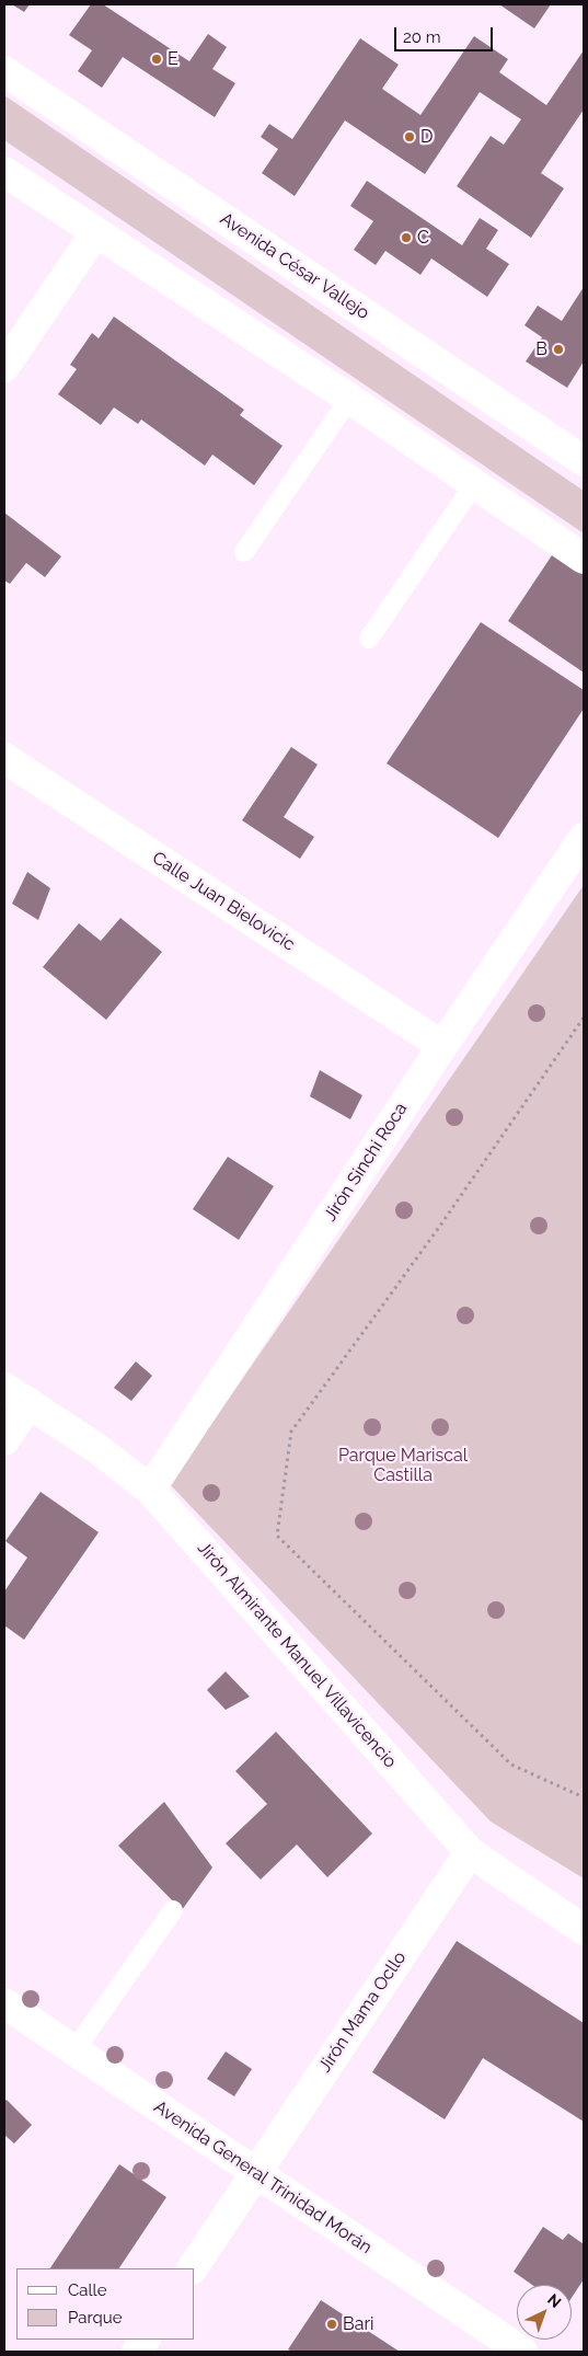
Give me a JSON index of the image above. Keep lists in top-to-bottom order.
{
  "streets": {
    "street": [
      "Avenida César Vallejo",
      "Calle Juan Bielovicic",
      "Jirón Sinchi Roca",
      "Jirón Almirante Manuel Villavicencio",
      "Jirón Mama Ocllo",
      "Avenida General Trinidad Morán"
    ]
  },
  "crossings": [
    ["Calle Juan Bielovicic", "Jirón Sinchi Roca"],
    ["Jirón Sinchi Roca", "Jirón Almirante Manuel Villavicencio"],
    ["Jirón Almirante Manuel Villavicencio", "Jirón Mama Ocllo"],
    ["Jirón Mama Ocllo", "Avenida General Trinidad Morán"]
  ],
  "parks": ["Parque Mariscal Castilla"],
  "places": [
    "E",
    "D",
    "C",
    "B",
    "Bari"
  ],
  "legend": ["Calle", "Parque"],
  "scale_bar": "20 m",
  "north": "top right"
}
